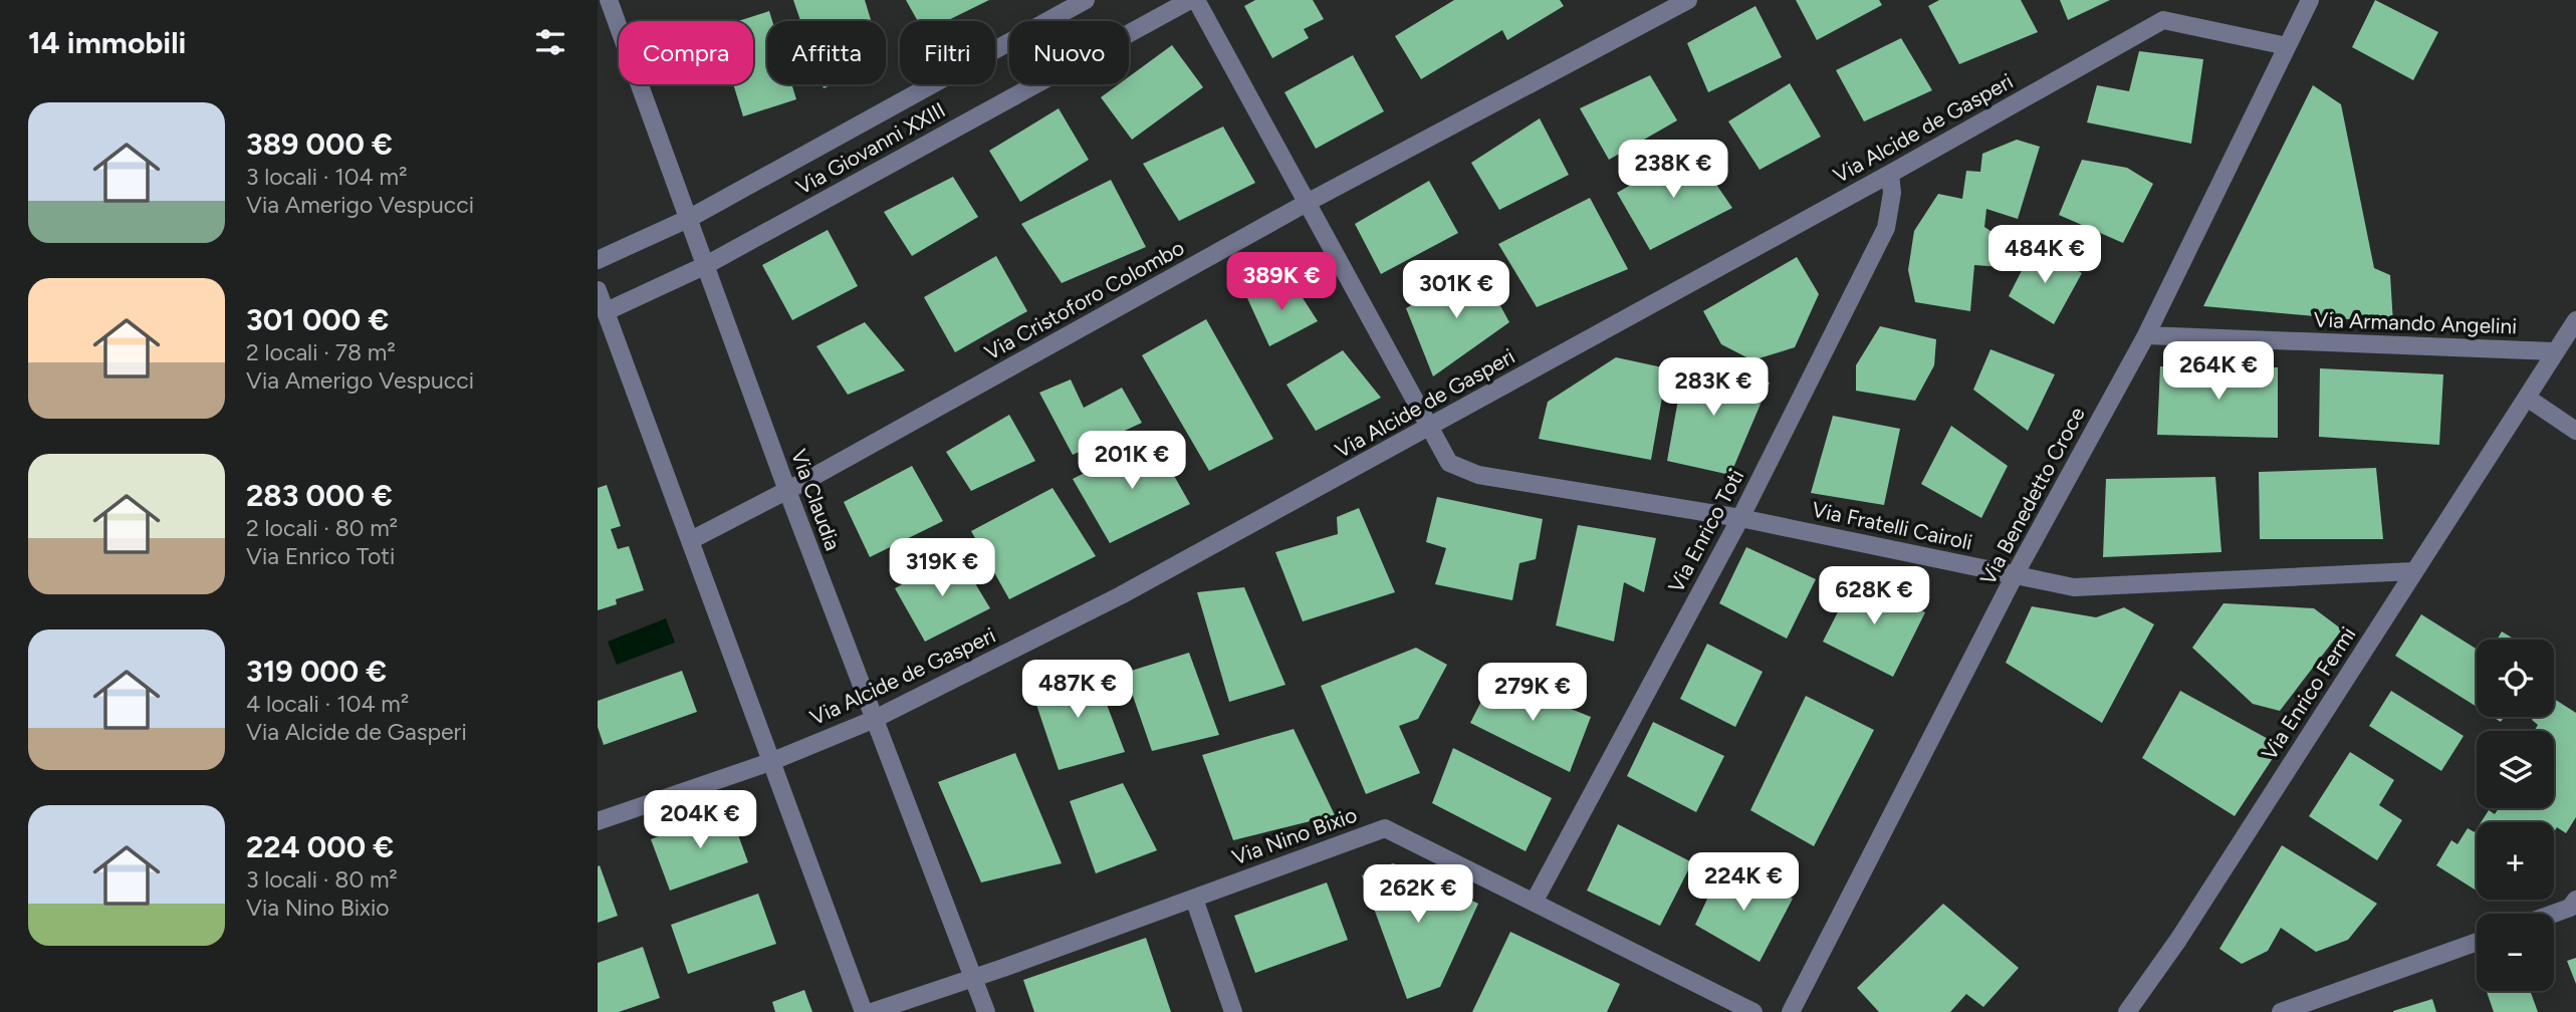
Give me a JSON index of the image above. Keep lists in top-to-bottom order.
{
  "streets": {
    "street": [
      "Via Alcide de Gasperi",
      "Via Giovanni XXIII",
      "Via Cristoforo Colombo",
      "Via Armando Angelini",
      "Via Benedetto Croce",
      "Via Claudia",
      "Via Fratelli Cairoli",
      "Via Enrico Toti",
      "Via Enrico Fermi",
      "Via Nino Bixio"
    ]
  },
  "crossings": [
    ["Via Alcide de Gasperi", "Via Benedetto Croce"],
    ["Via Alcide de Gasperi", "Via Claudia"],
    ["Via Alcide de Gasperi", "Via Fratelli Cairoli"],
    ["Via Alcide de Gasperi", "Via Enrico Toti"],
    ["Via Giovanni XXIII", "Via Claudia"],
    ["Via Cristoforo Colombo", "Via Claudia"],
    ["Via Cristoforo Colombo", "Via Fratelli Cairoli"],
    ["Via Armando Angelini", "Via Benedetto Croce"],
    ["Via Armando Angelini", "Via Enrico Fermi"],
    ["Via Benedetto Croce", "Via Fratelli Cairoli"],
    ["Via Claudia", "Via Nino Bixio"],
    ["Via Fratelli Cairoli", "Via Enrico Toti"],
    ["Via Fratelli Cairoli", "Via Enrico Fermi"],
    ["Via Enrico Toti", "Via Nino Bixio"]
  ],
  "page": {
    "heading": "14 immobili",
    "chip": [
      "Compra",
      "Affitta",
      "Filtri",
      "Nuovo"
    ],
    "list": [
      {
        "name": "389 000 €",
        "note": "3 locali · 104 m² · Via Amerigo Vespucci"
      },
      {
        "name": "301 000 €",
        "note": "2 locali · 78 m² · Via Amerigo Vespucci"
      },
      {
        "name": "283 000 €",
        "note": "2 locali · 80 m² · Via Enrico Toti"
      },
      {
        "name": "319 000 €",
        "note": "4 locali · 104 m² · Via Alcide de Gasperi"
      },
      {
        "name": "224 000 €",
        "note": "3 locali · 80 m² · Via Nino Bixio"
      }
    ],
    "price": [
      "238K €",
      "484K €",
      "389K €",
      "301K €",
      "264K €",
      "283K €",
      "201K €",
      "319K €",
      "628K €",
      "487K €",
      "279K €",
      "204K €",
      "224K €",
      "262K €"
    ],
    "map_buttons": ["+", "−"]
  }
}
